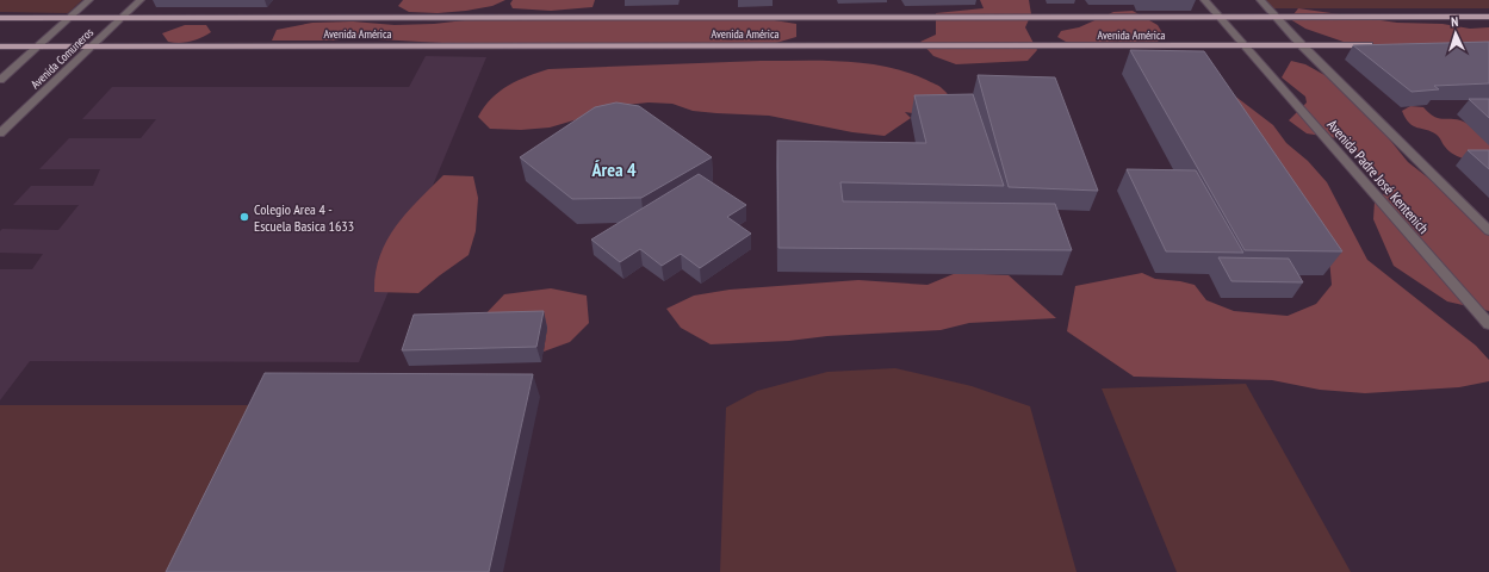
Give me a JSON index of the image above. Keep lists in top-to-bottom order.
{
  "streets": {
    "main road": ["Avenida América"],
    "street": ["Avenida Comuneros", "Avenida Padre José Kentenich"]
  },
  "crossings": [
    ["Avenida América", "Avenida Comuneros"],
    ["Avenida América", "Avenida Padre José Kentenich"]
  ],
  "districts": ["Área 4"],
  "places": ["Colegio Area 4 - Escuela Basica 1633"],
  "north": "top"
}
